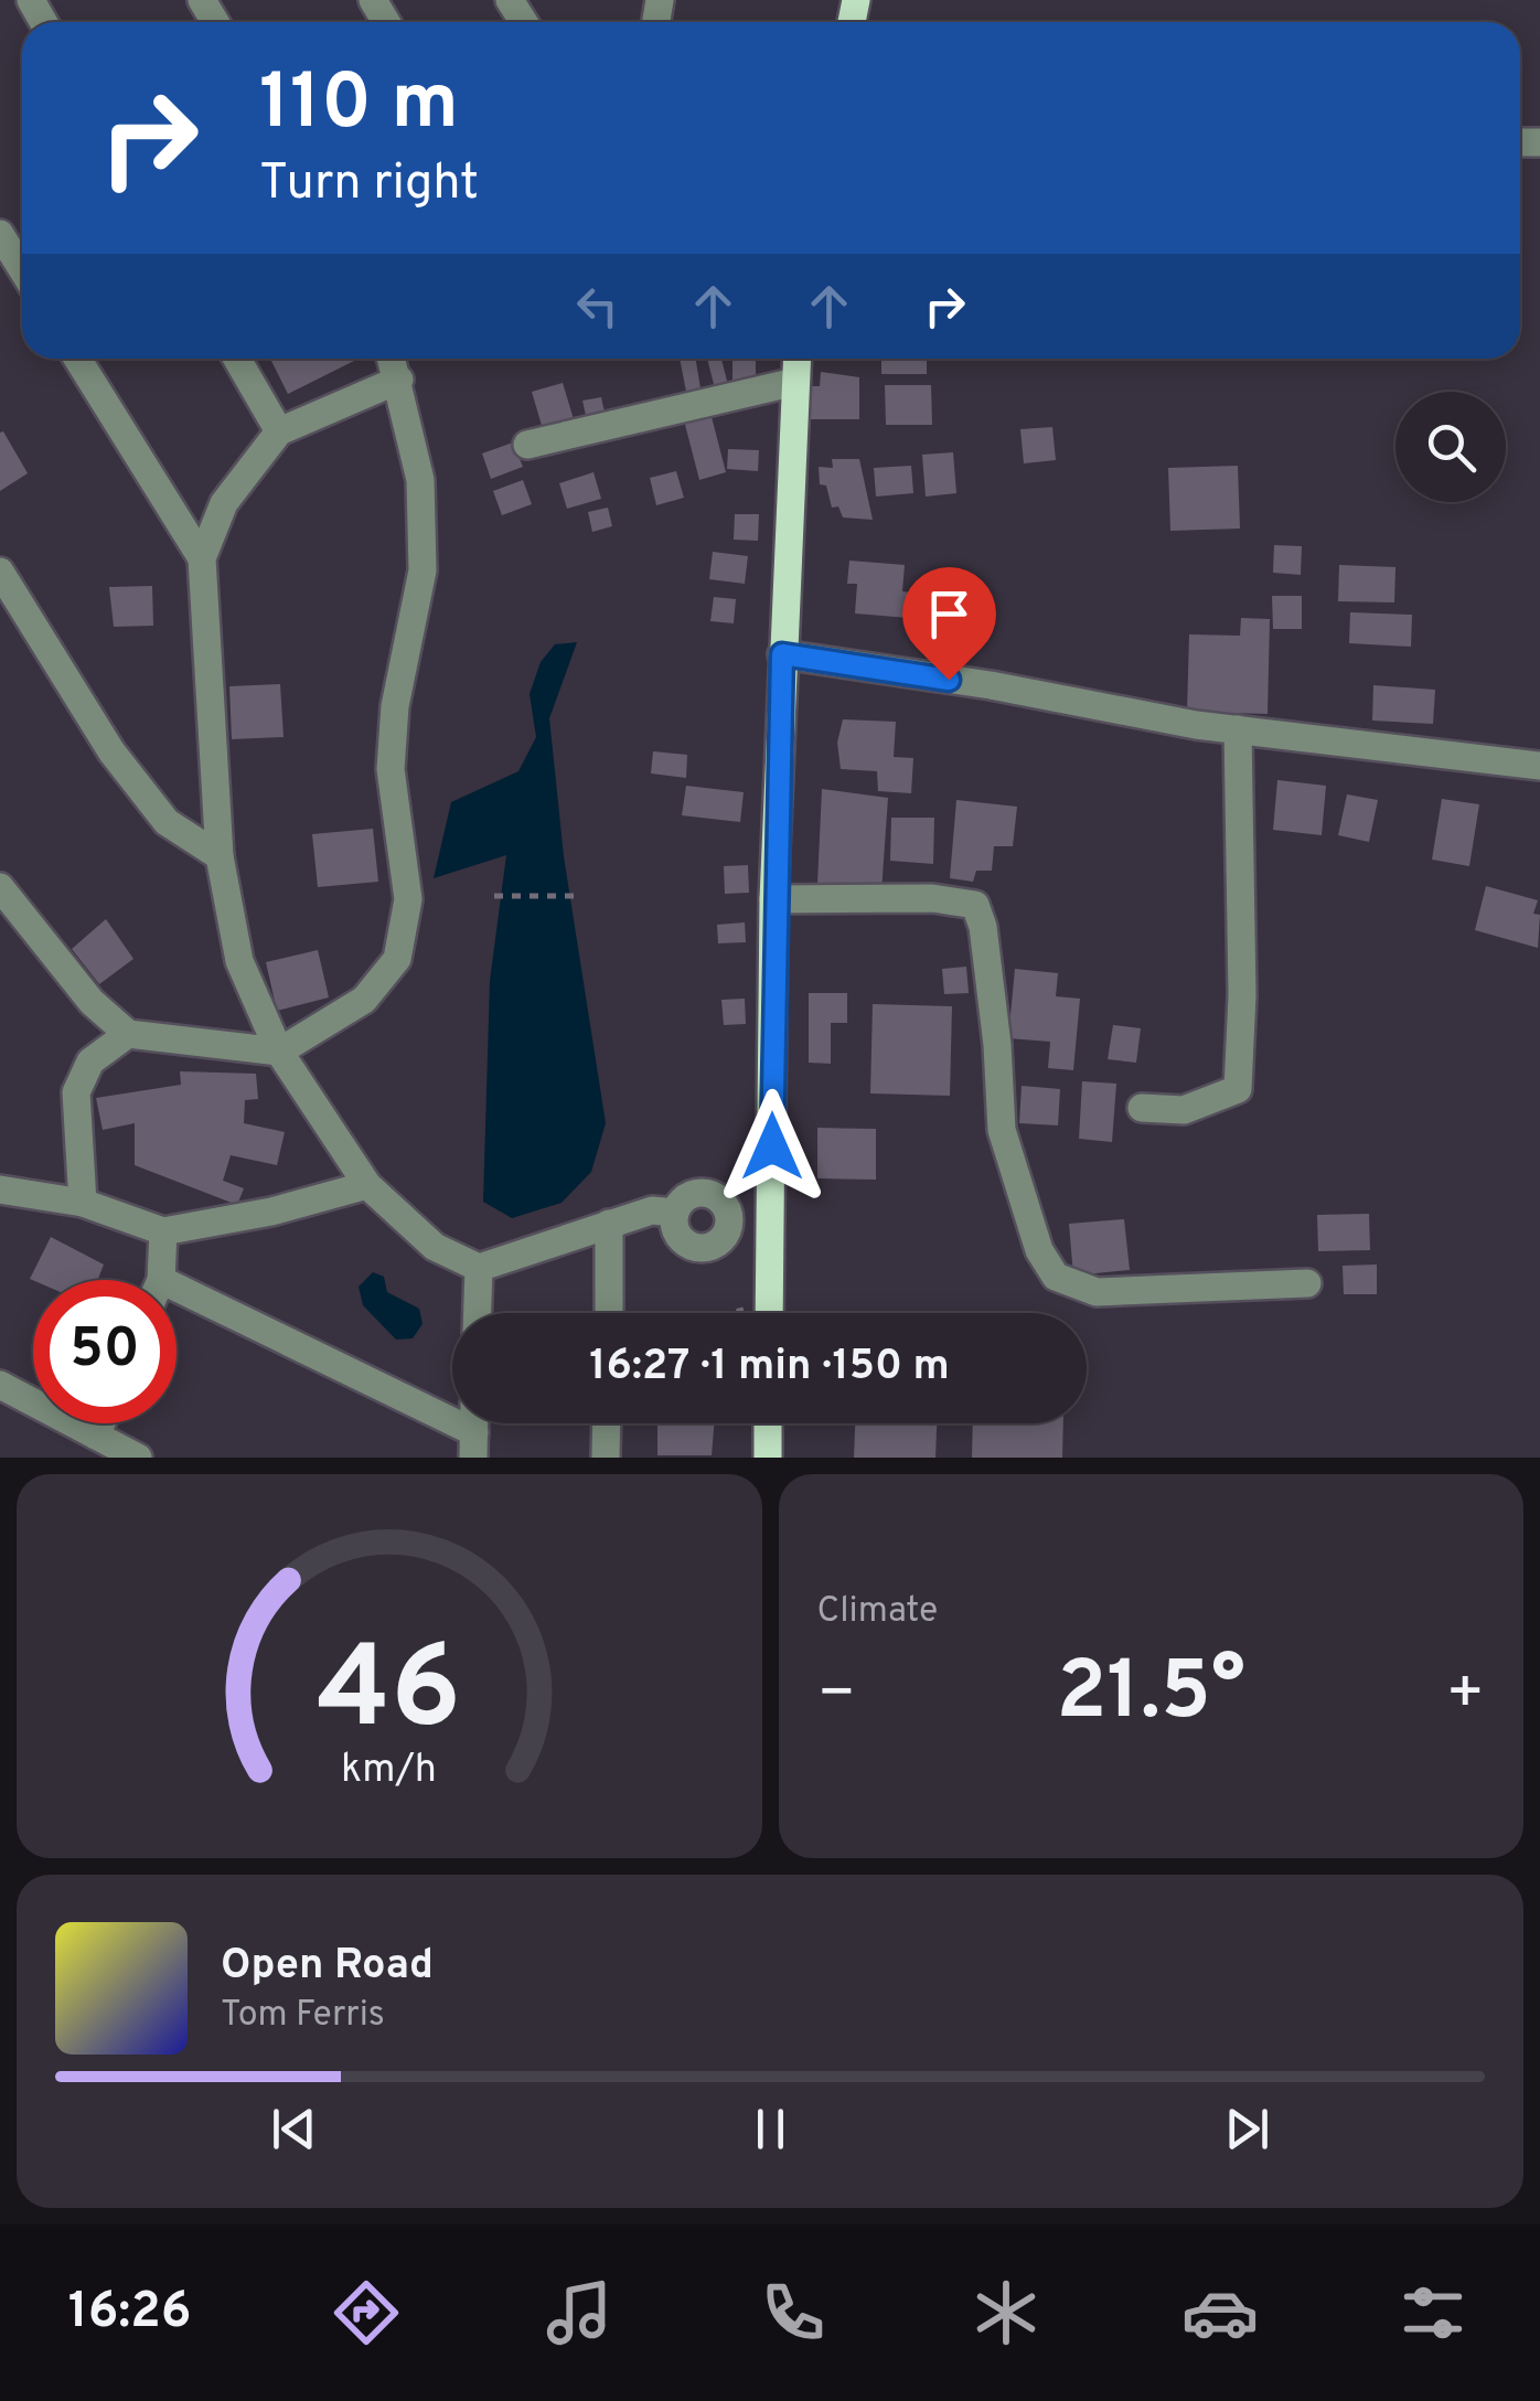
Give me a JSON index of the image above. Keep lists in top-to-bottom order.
{
  "page": {
    "turn": ["110 m", "Turn right"],
    "limit": "50",
    "trip": "16:27 · 1 min · 150 m",
    "tile": "Climate",
    "heat": ["−", "21.5°", "+"],
    "song": ["Open Road", "Tom Ferris"],
    "tabs": "16:26",
    "gauge": ["46", "km/h"]
  }
}
